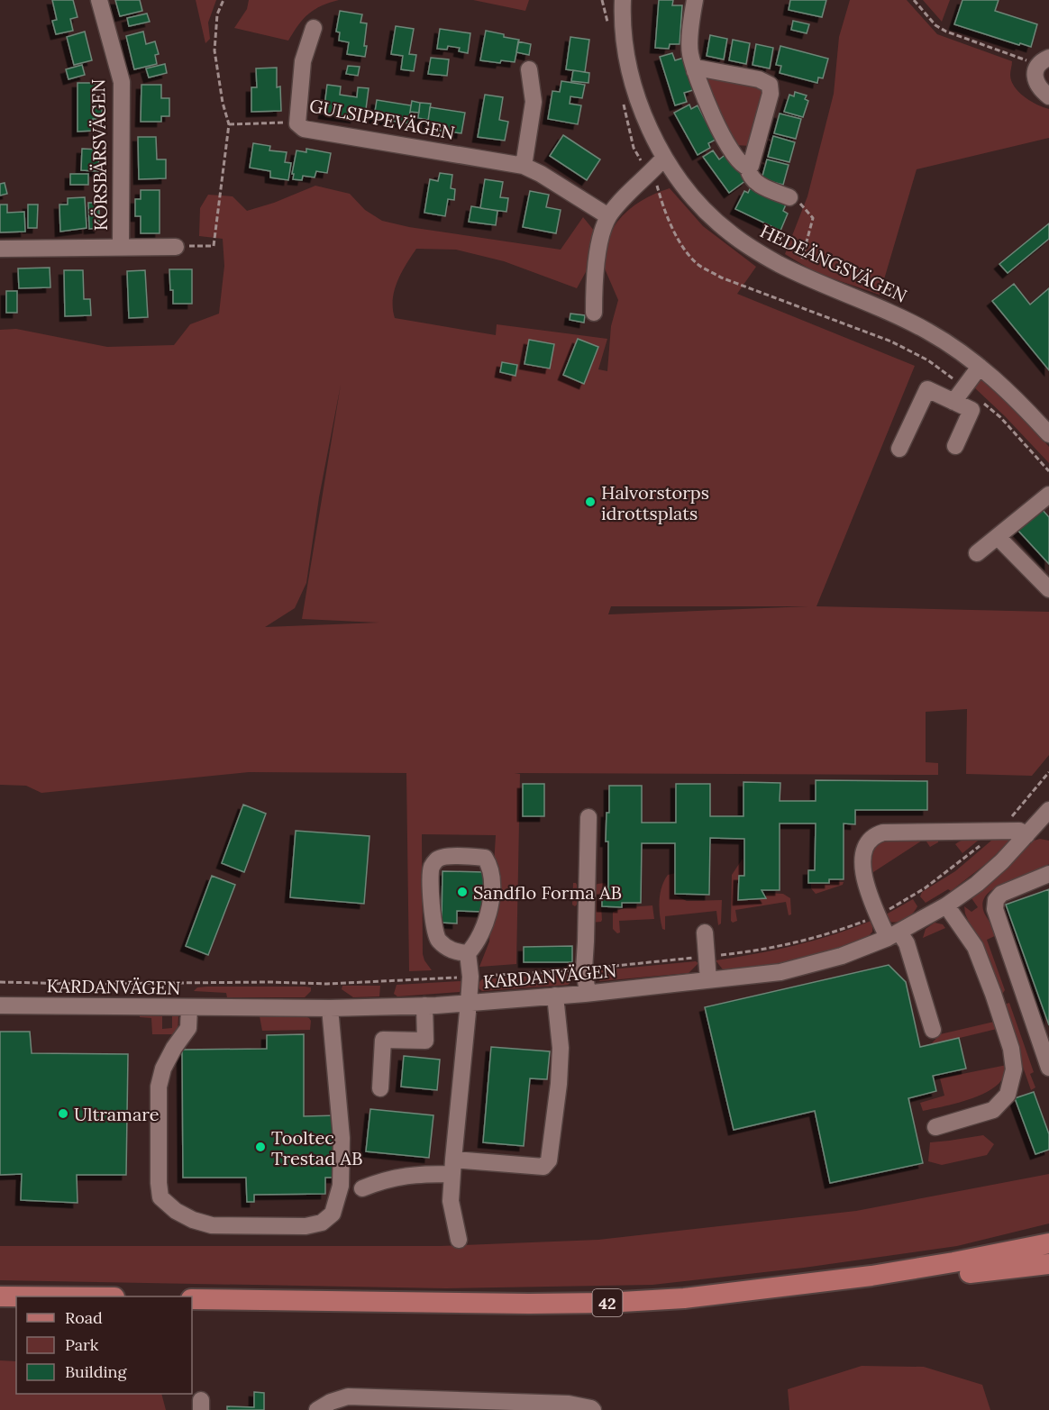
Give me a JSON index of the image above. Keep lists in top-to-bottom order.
{
  "streets": {
    "main road": ["42"],
    "street": [
      "GULSIPPEVÄGEN",
      "KÖRSBÄRSVÄGEN",
      "HEDEÄNGSVÄGEN",
      "KARDANVÄGEN"
    ]
  },
  "places": [
    "Halvorstorps idrottsplats",
    "Sandflo Forma AB",
    "Ultramare",
    "Tooltec Trestad AB"
  ],
  "legend": ["Road", "Park", "Building"]
}
